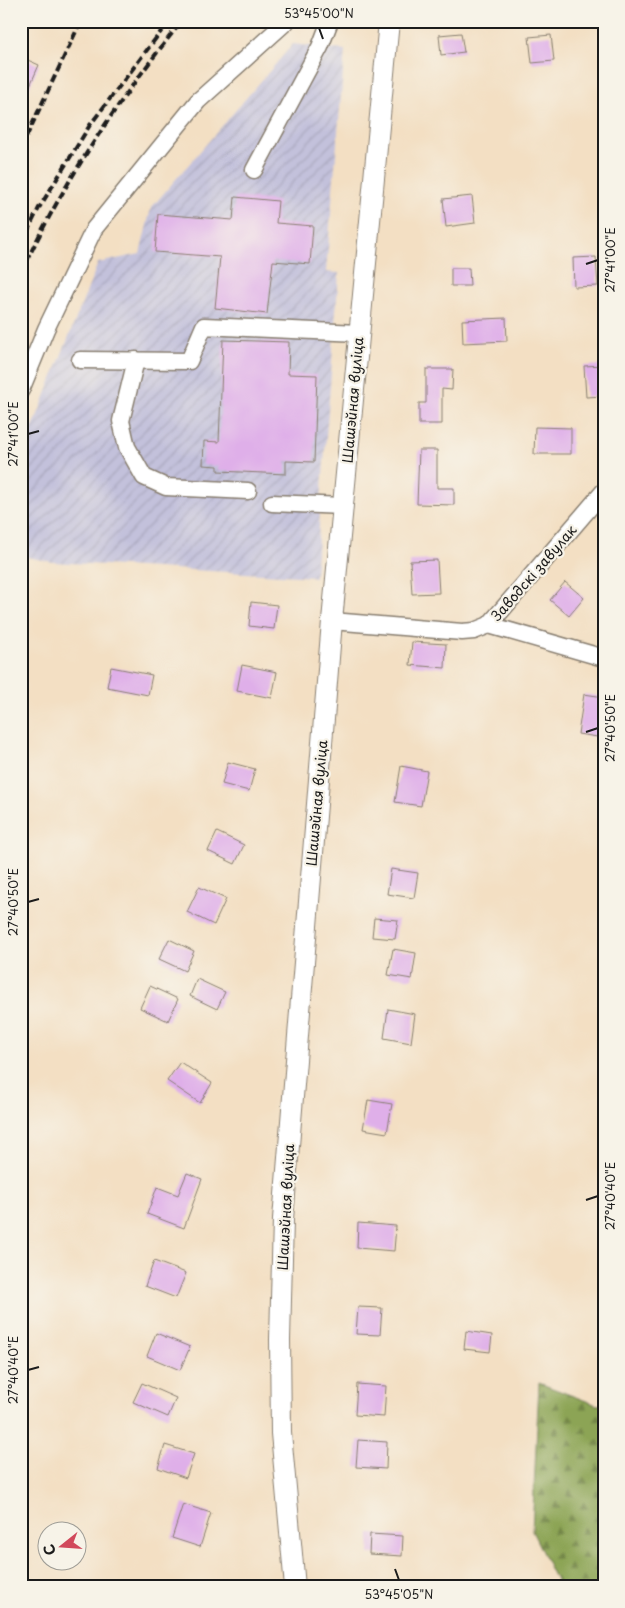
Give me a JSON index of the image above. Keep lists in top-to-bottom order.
{
  "streets": {
    "main road": ["Шашэйная вуліца"],
    "street": ["Заводскі завулак"]
  },
  "crossings": [
    ["Шашэйная вуліца", "Заводскі завулак"]
  ],
  "north": "left",
  "coordinates": [
    "53°45'00\"N",
    "27°41'00\"E",
    "27°40'50\"E",
    "27°40'40\"E",
    "53°45'05\"N"
  ]
}
